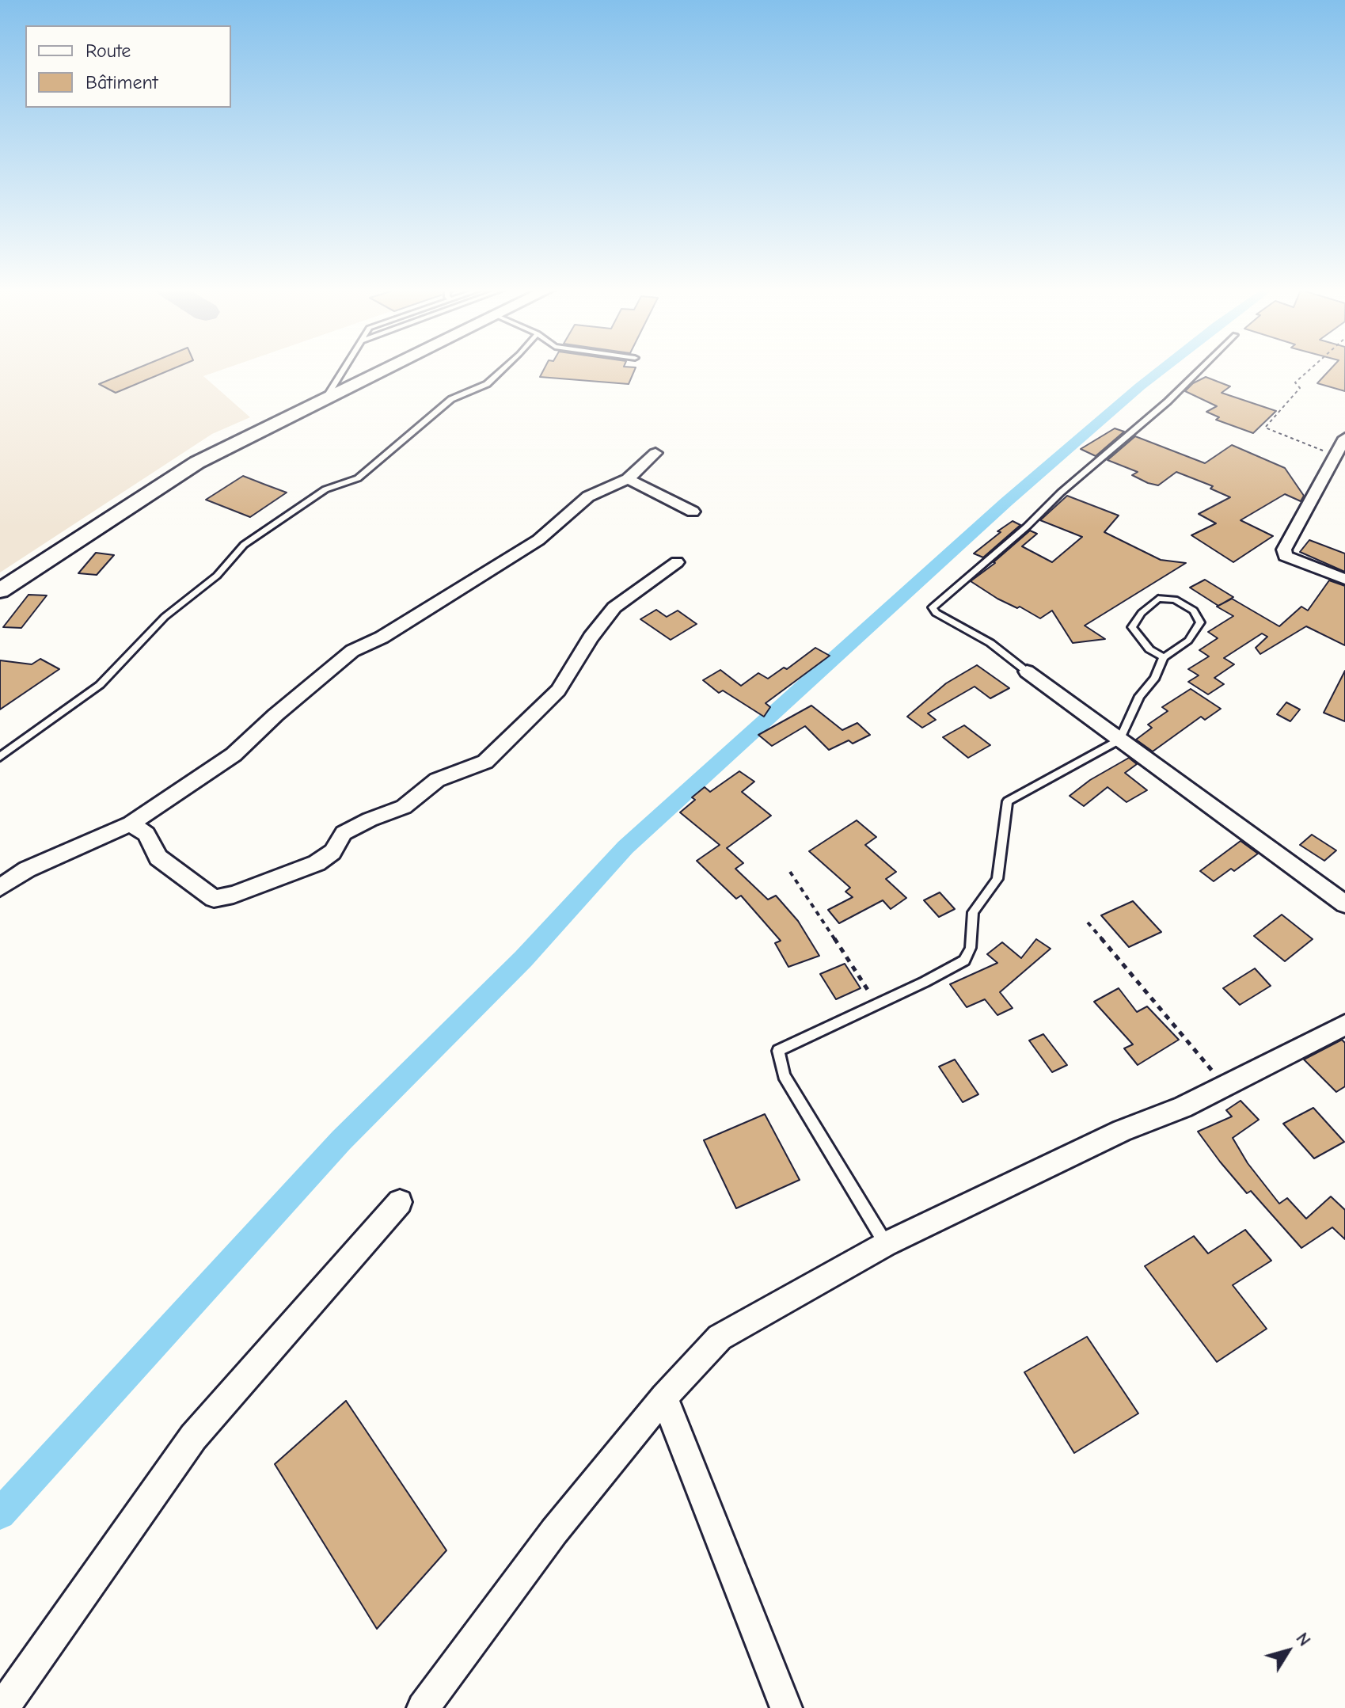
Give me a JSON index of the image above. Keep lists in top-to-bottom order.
{
  "legend": ["Route", "Bâtiment"],
  "north": "top right"
}
